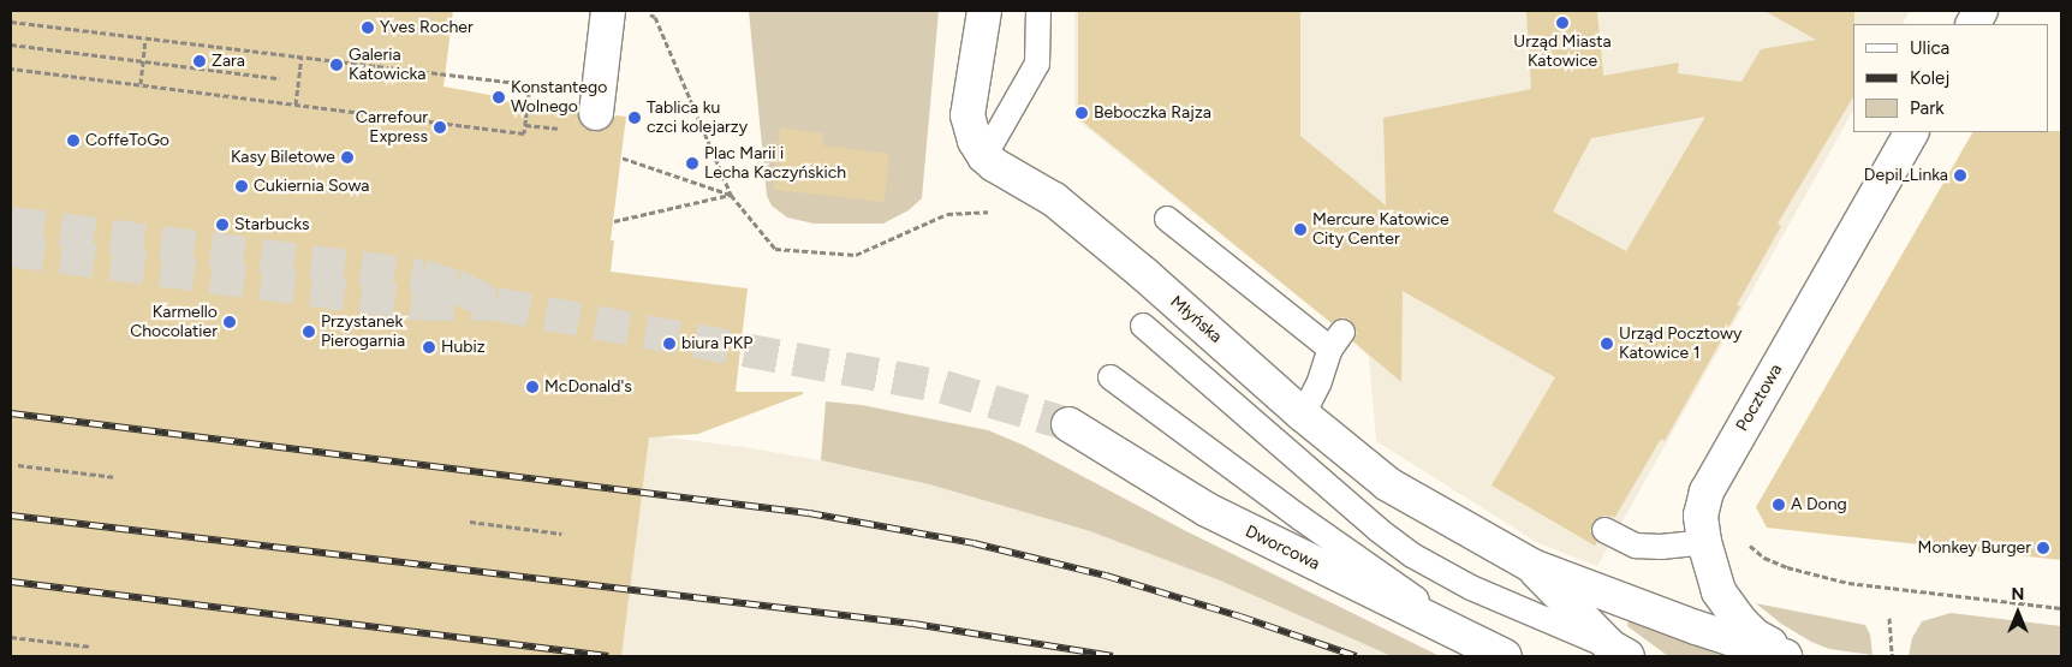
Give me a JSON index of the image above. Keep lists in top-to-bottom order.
{
  "streets": {
    "street": ["Młyńska", "Pocztowa", "Dworcowa"]
  },
  "places": [
    "Urząd Miasta Katowice",
    "Yves Rocher",
    "Zara",
    "Galeria Katowicka",
    "Konstantego Wolnego",
    "Beboczka Rajza",
    "Tablica ku czci kolejarzy",
    "Carrefour Express",
    "CoffeToGo",
    "Kasy Biletowe",
    "Plac Marii i Lecha Kaczyńskich",
    "Depil_Linka",
    "Cukiernia Sowa",
    "Starbucks",
    "Mercure Katowice City Center",
    "Karmello Chocolatier",
    "Przystanek Pierogarnia",
    "biura PKP",
    "Urząd Pocztowy Katowice 1",
    "Hubiz",
    "McDonald's",
    "A Dong",
    "Monkey Burger"
  ],
  "legend": ["Ulica", "Kolej", "Park"],
  "north": "top"
}
